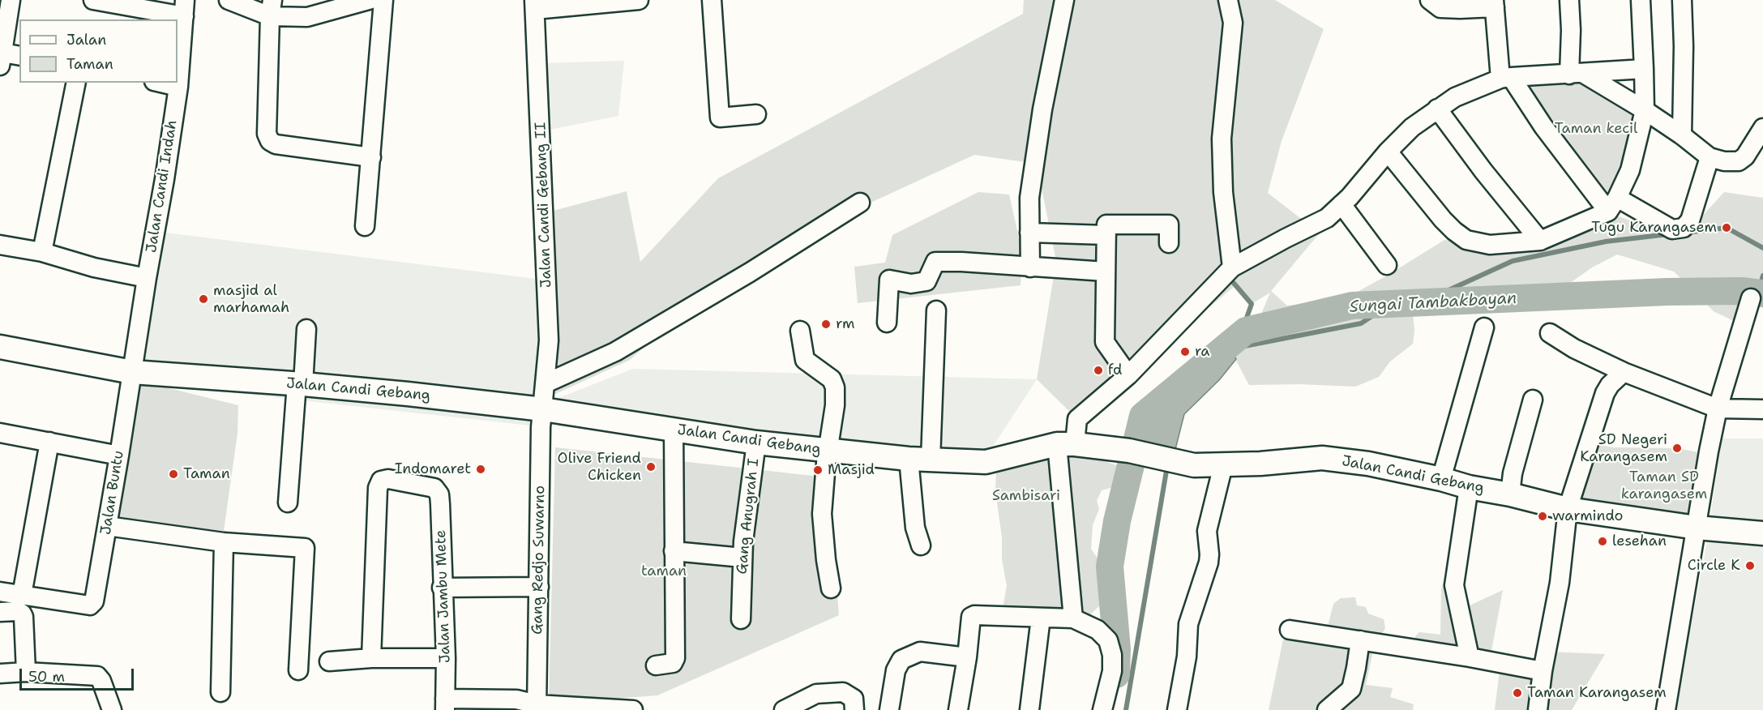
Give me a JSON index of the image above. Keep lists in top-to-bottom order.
{
  "streets": {
    "main road": ["Jalan Candi Gebang"],
    "street": [
      "Jalan Candi Indah",
      "Jalan Candi Gebang II",
      "Jalan Buntu",
      "Gang Anugrah I",
      "Gang Redjo Suwarno",
      "Jalan Jambu Mete"
    ]
  },
  "crossings": [
    ["Jalan Candi Indah", "Jalan Candi Gebang"],
    ["Jalan Candi Indah", "Jalan Buntu"],
    ["Jalan Candi Gebang II", "Jalan Candi Gebang"],
    ["Jalan Candi Gebang II", "Gang Redjo Suwarno"],
    ["Jalan Candi Gebang", "Jalan Buntu"],
    ["Jalan Candi Gebang", "Gang Anugrah I"],
    ["Jalan Candi Gebang", "Gang Redjo Suwarno"]
  ],
  "water": ["Sungai Tambakbayan"],
  "parks": [
    "Taman kecil",
    "Taman SD karangasem",
    "Sambisari",
    "taman"
  ],
  "places": [
    "Tugu Karangasem",
    "masjid al marhamah",
    "rm",
    "ra",
    "fd",
    "SD Negeri Karangasem",
    "Olive Friend Chicken",
    "Indomaret",
    "Masjid",
    "Taman",
    "warmindo",
    "lesehan",
    "Circle K",
    "Taman Karangasem"
  ],
  "legend": ["Jalan", "Taman"],
  "scale_bar": "50 m"
}
